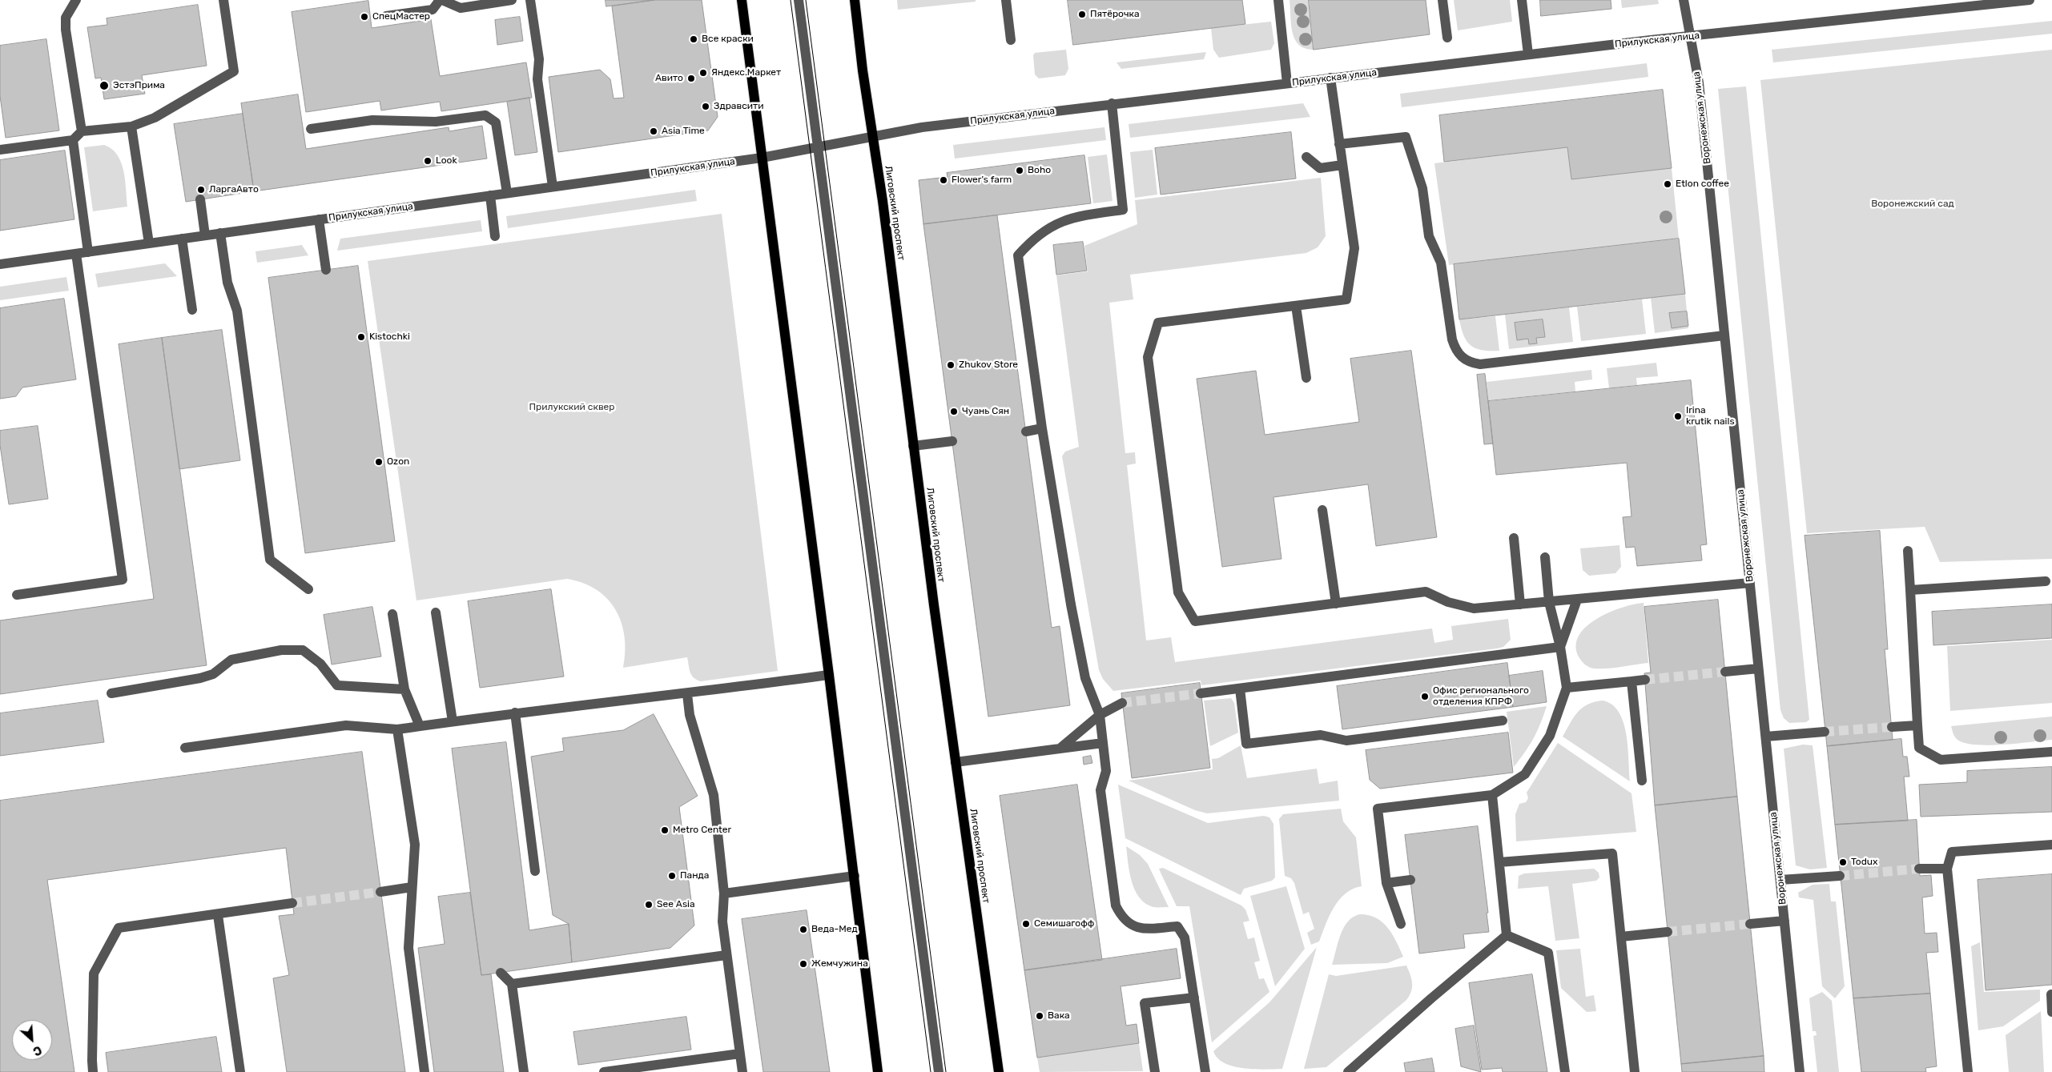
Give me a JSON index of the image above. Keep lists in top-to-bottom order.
{
  "streets": {
    "main road": ["Лиговский проспект"],
    "street": ["Прилукская улица", "Воронежская улица"]
  },
  "crossings": [
    ["Прилукская улица", "Воронежская улица"],
    ["Прилукская улица", "Лиговский проспект"]
  ],
  "parks": ["Воронежский сад", "Прилукский сквер"],
  "places": [
    "Пятёрочка",
    "СпецМастер",
    "Все краски",
    "Яндекс.Маркет",
    "Авито",
    "ЭстэПрима",
    "Здравсити",
    "Asia Time",
    "Look",
    "Boho",
    "Flower's farm",
    "Etlon coffee",
    "ЛаргаАвто",
    "Kistochki",
    "Zhukov Store",
    "Чуань Сян",
    "Irina krutik nails",
    "Ozon",
    "Офис регионального отделения КПРФ",
    "Metro Center",
    "Todux",
    "Панда",
    "See Asia",
    "Семишагофф",
    "Веда-Мед",
    "Жемчужина",
    "Вака"
  ],
  "north": "bottom right"
}
